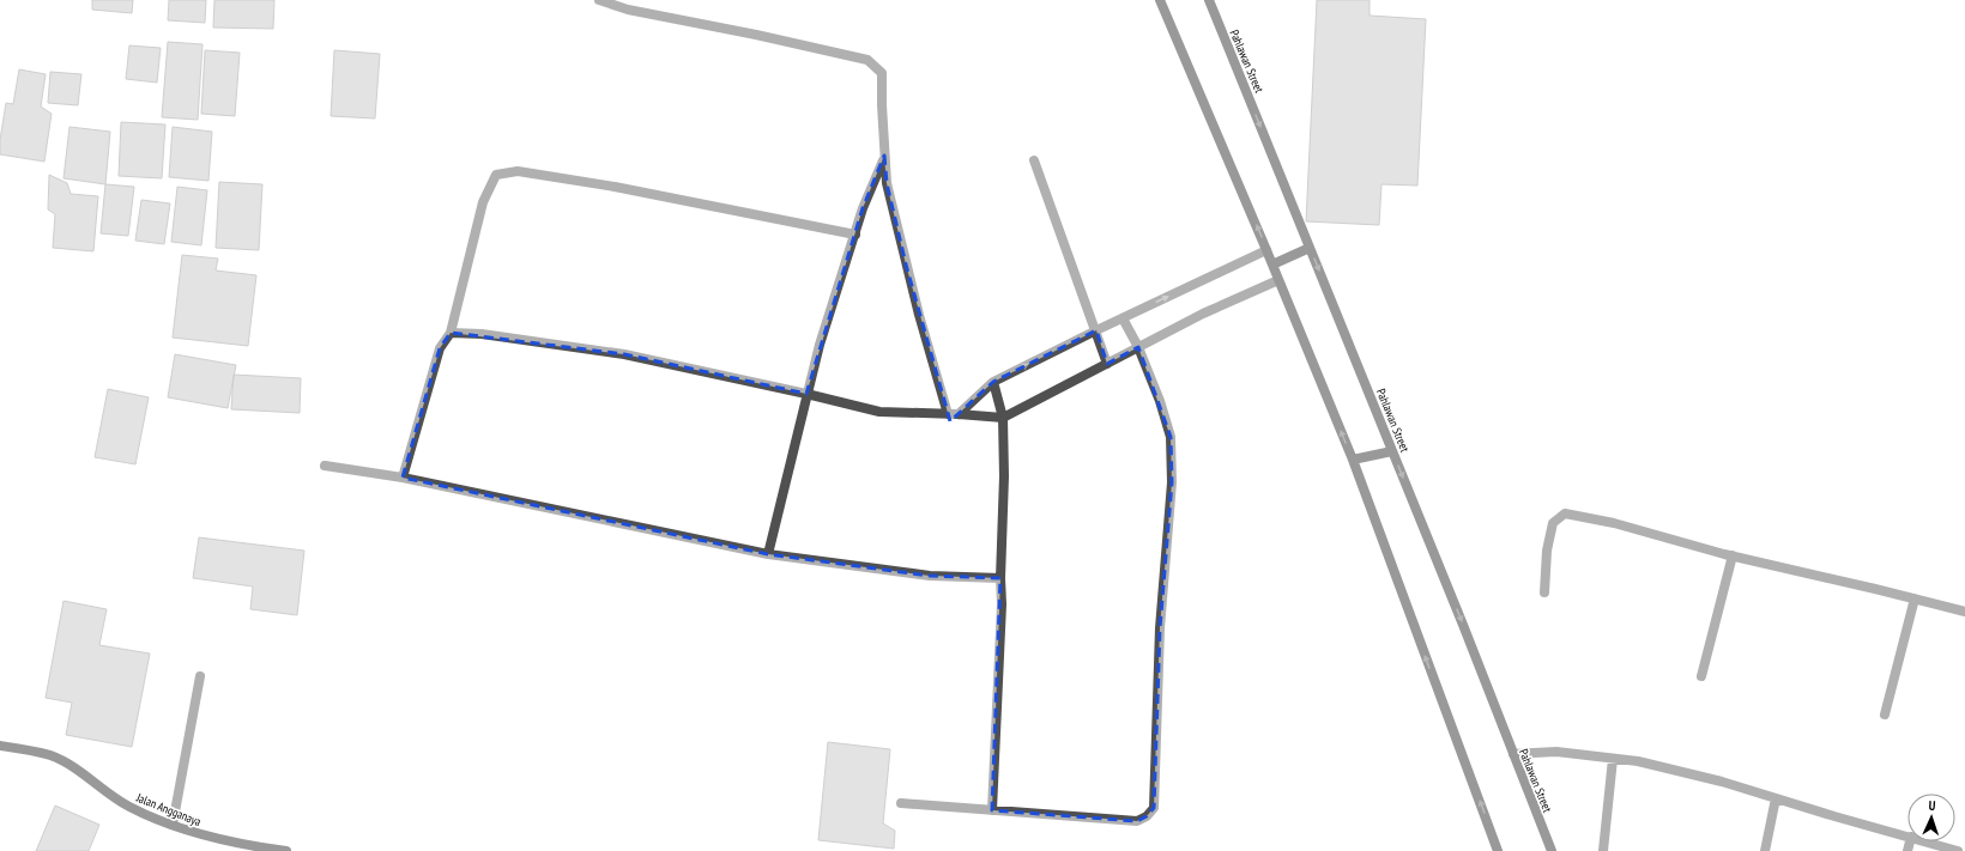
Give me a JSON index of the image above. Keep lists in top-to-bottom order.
{
  "streets": {
    "street": ["Pahlawan Street", "Jalan Angganaya"]
  },
  "north": "top"
}
